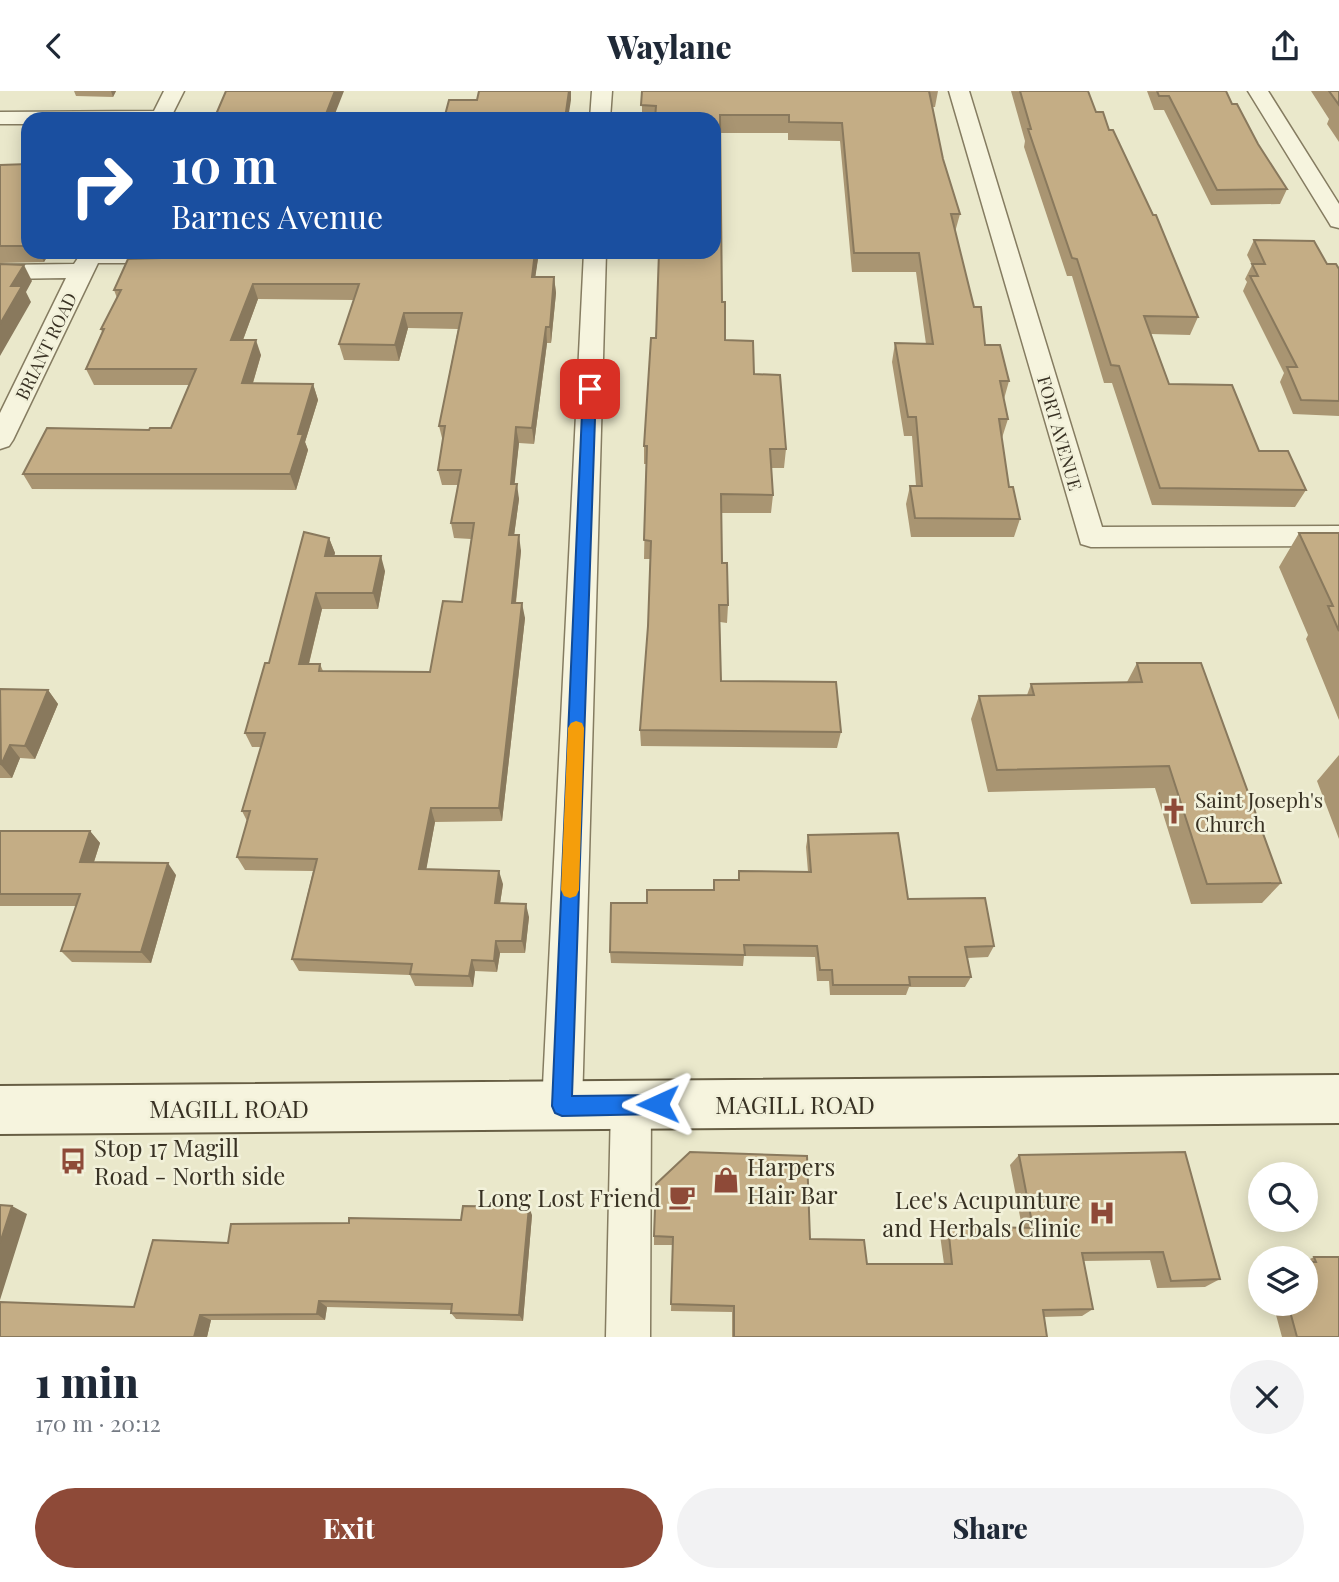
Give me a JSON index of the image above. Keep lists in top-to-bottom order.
{
  "streets": {
    "main road": ["MAGILL ROAD"],
    "street": ["BRIANT ROAD", "FORT AVENUE"]
  },
  "places": {
    "church": ["Saint Joseph's Church"],
    "bus stop": ["Stop 17 Magill Road - North side"],
    "shop": ["Harpers Hair Bar"],
    "cafe": ["Long Lost Friend"],
    "hospital": ["Lee's Acupunture and Herbals Clinic"]
  },
  "page": {
    "header": "Waylane",
    "turn": ["10 m", "Barnes Avenue"],
    "heading": ["1 min", "170 m · 20:12"],
    "buttons": ["Exit", "Share"]
  }
}
